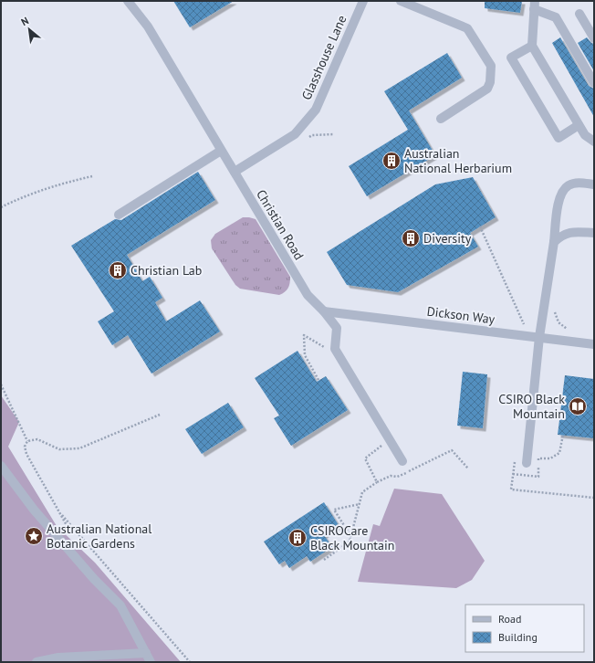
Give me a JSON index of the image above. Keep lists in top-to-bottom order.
{
  "streets": {
    "street": ["Glasshouse Lane", "Christian Road", "Dickson Way"]
  },
  "crossings": [
    ["Glasshouse Lane", "Christian Road"],
    ["Christian Road", "Dickson Way"]
  ],
  "places": {
    "building": [
      "Australian National Herbarium",
      "Diversity",
      "Christian Lab",
      "CSIROCare Black Mountain"
    ],
    "library": ["CSIRO Black Mountain"],
    "place": ["Australian National Botanic Gardens"]
  },
  "legend": ["Road", "Building"],
  "north": "top left"
}
